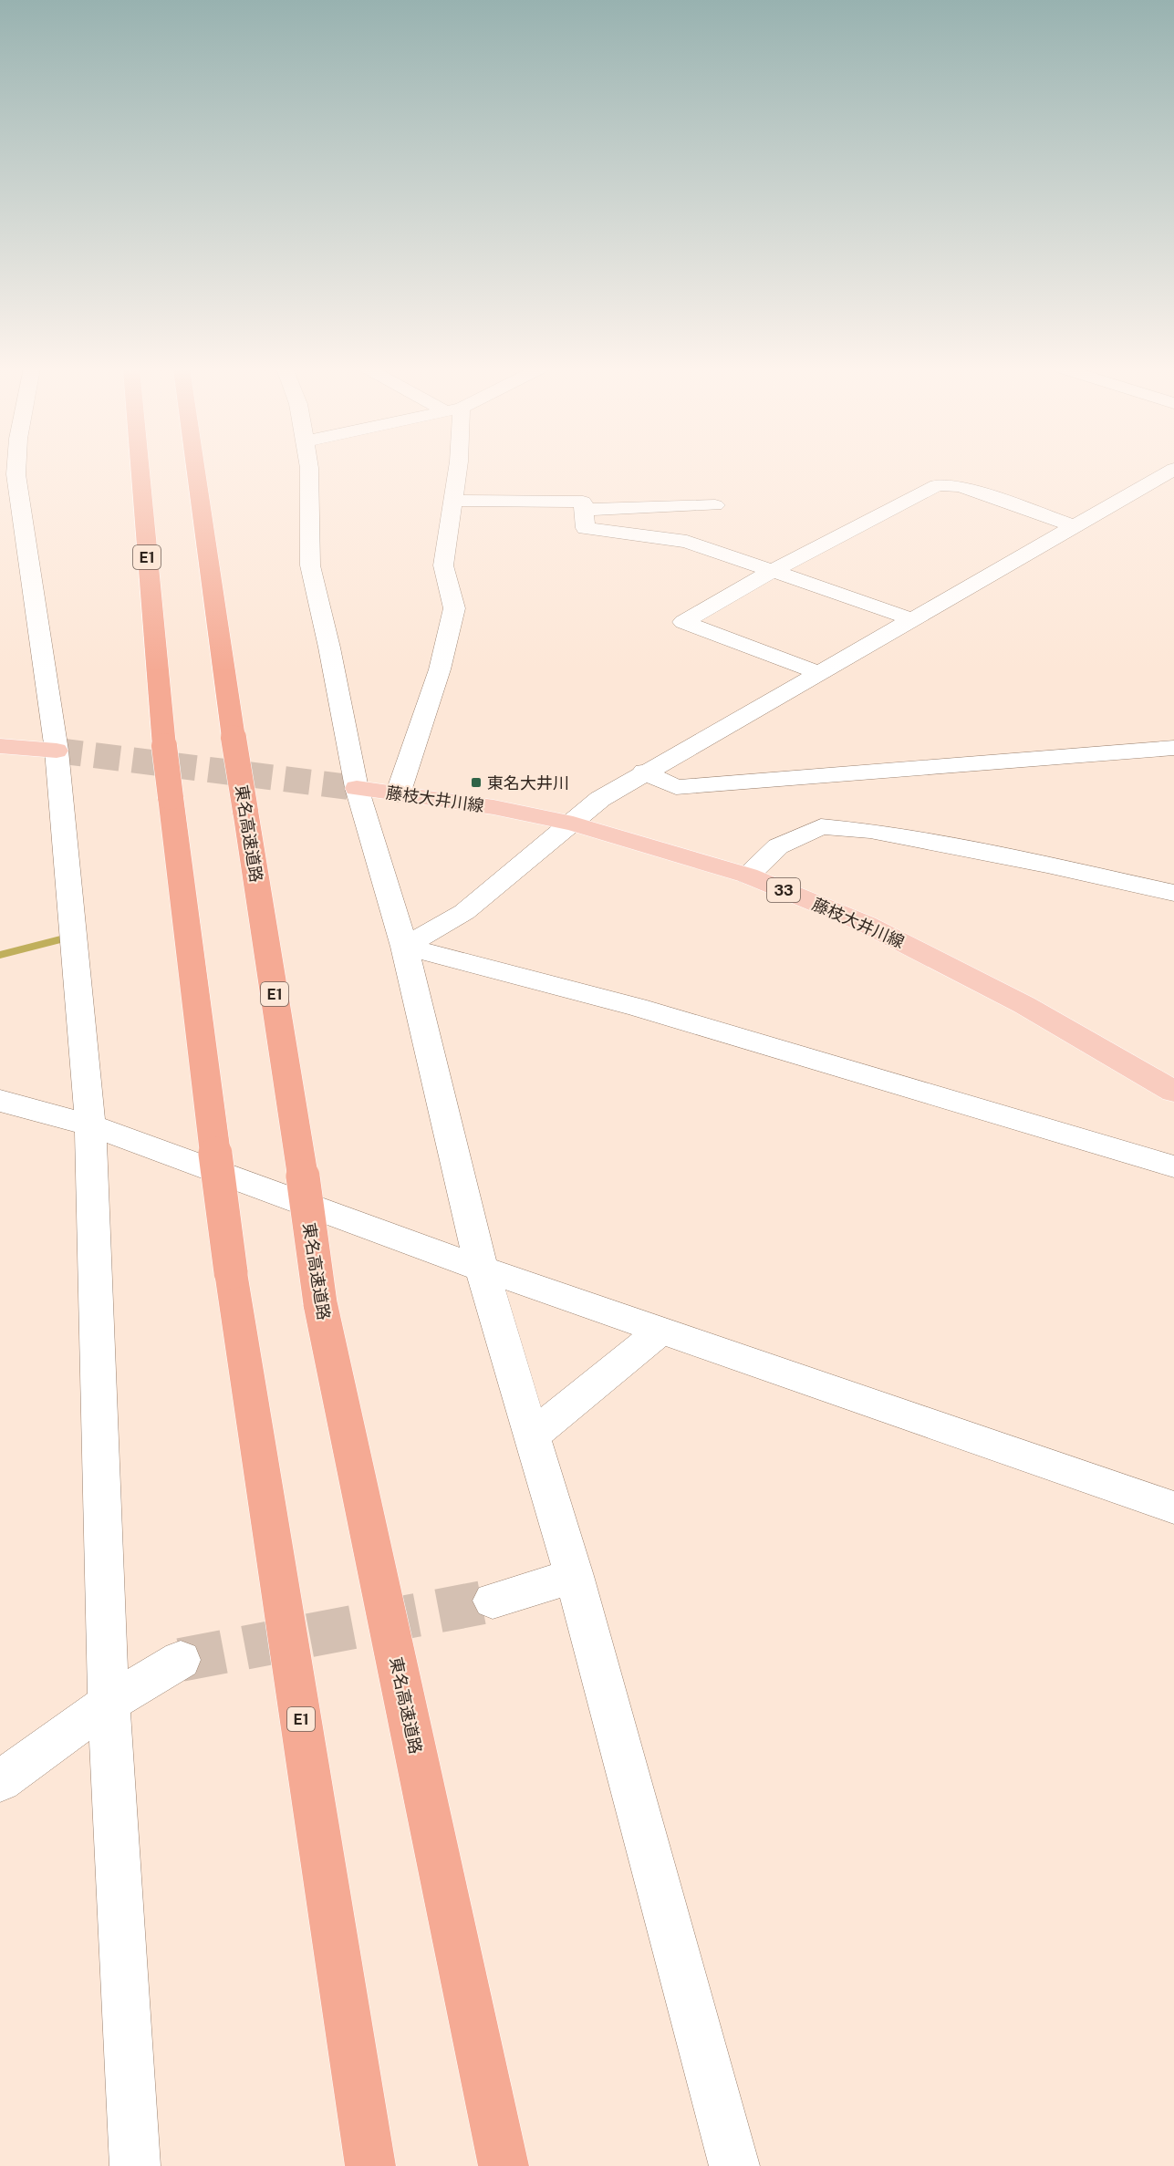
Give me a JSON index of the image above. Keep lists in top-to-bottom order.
{
  "streets": {
    "highway": ["E1", "東名高速道路"],
    "main road": ["藤枝大井川線", "33"]
  },
  "places": {
    "transit": ["東名大井川"]
  }
}
